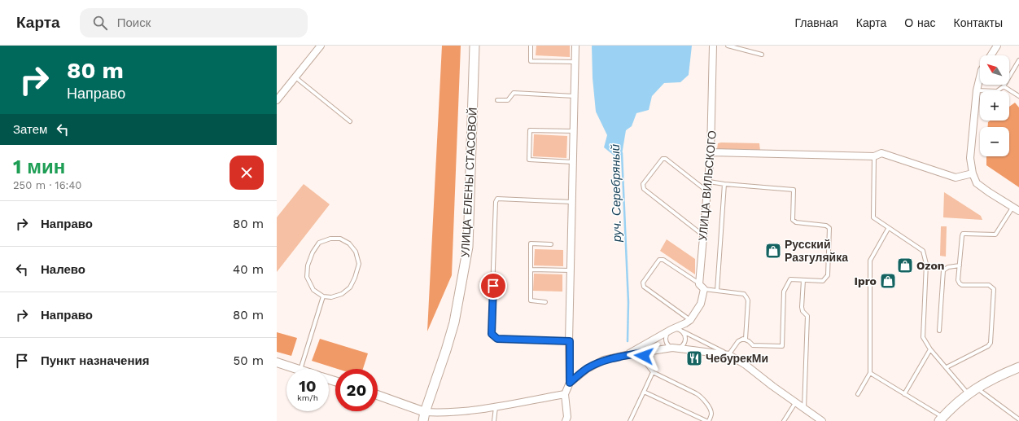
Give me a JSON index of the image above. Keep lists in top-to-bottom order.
{
  "streets": {
    "main road": ["УЛИЦА ЕЛЕНЫ СТАСОВОЙ"],
    "street": ["УЛИЦА ВИЛЬСКОГО"]
  },
  "water": ["руч. Серебряный"],
  "places": {
    "shop": ["Русский Разгуляйка", "Ozon", "Ipro"],
    "restaurant": ["ЧебурекМи"]
  },
  "north": "top left",
  "page": {
    "header": "Карта",
    "search": "Поиск",
    "nav": [
      "Главная",
      "Карта",
      "О нас",
      "Контакты"
    ],
    "turn": ["80 m", "Направо"],
    "map_buttons": ["+", "−"],
    "then": "Затем",
    "heading": ["1 мин", "250 m · 16:40"],
    "list": [
      {
        "name": "Направо",
        "value": "80 m"
      },
      {
        "name": "Налево",
        "value": "40 m"
      },
      {
        "name": "Направо",
        "value": "80 m"
      },
      {
        "name": "Пункт назначения",
        "value": "50 m"
      }
    ],
    "speed": "10 km/h",
    "limit": "20"
  }
}
